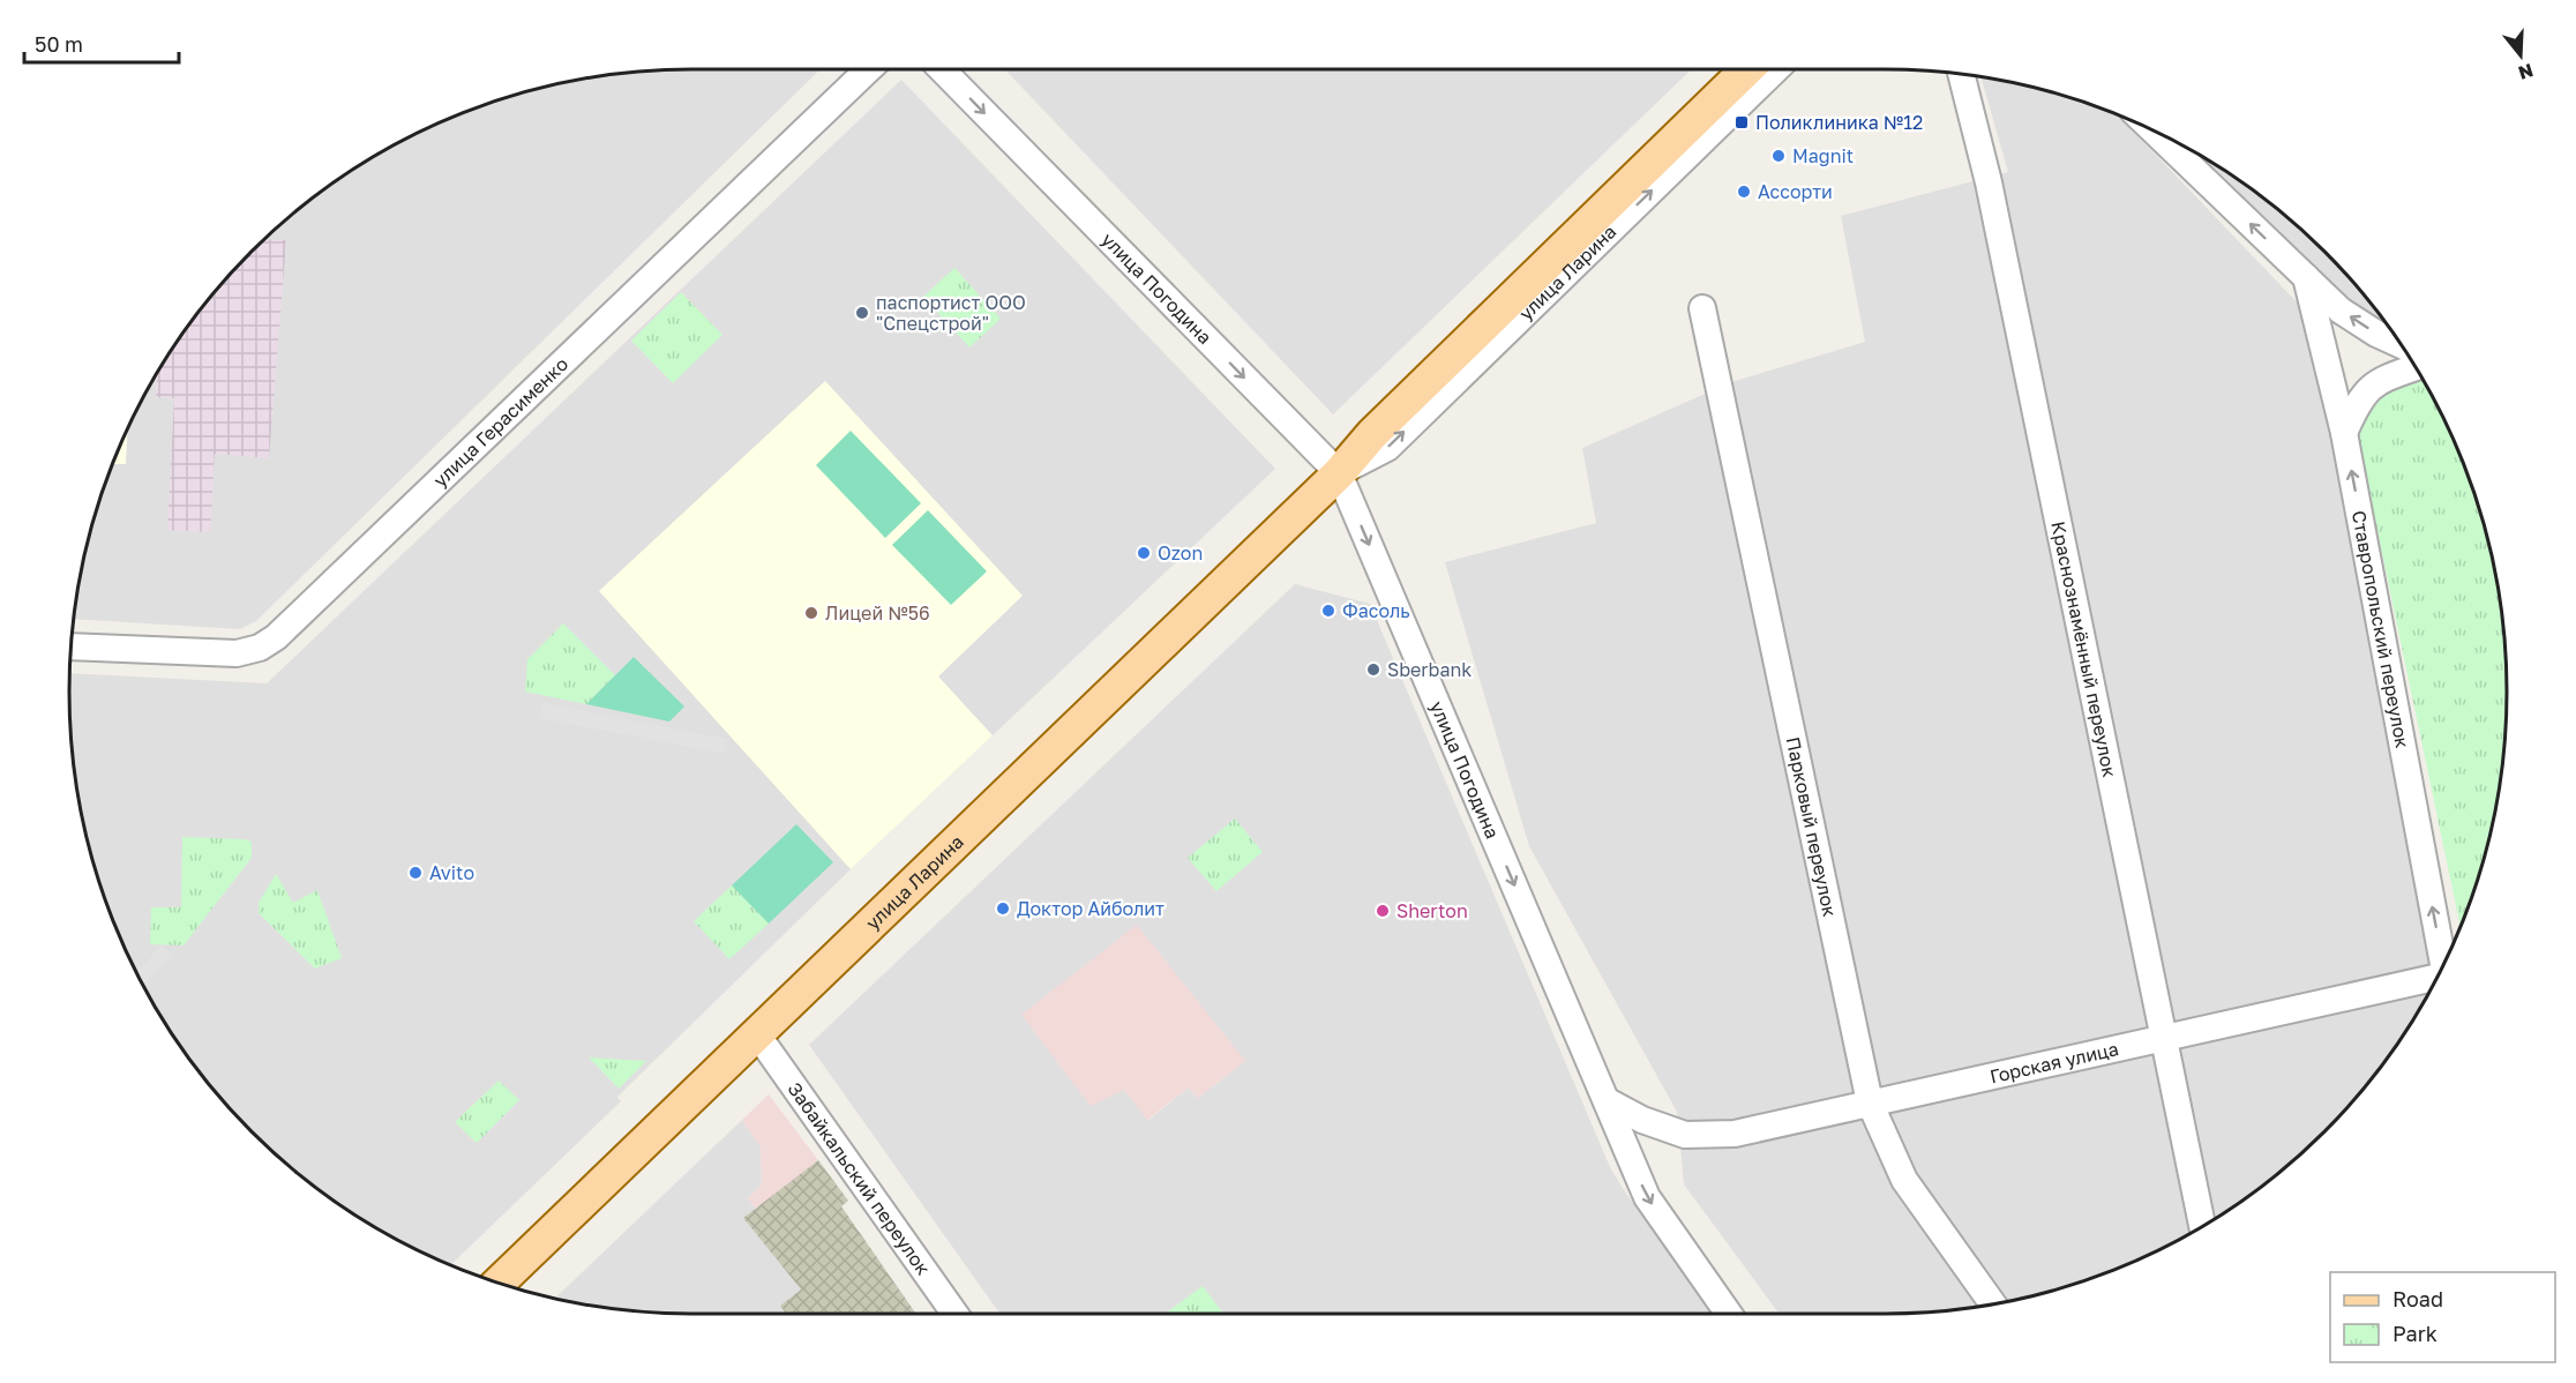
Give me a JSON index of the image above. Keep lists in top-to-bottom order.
{
  "streets": {
    "main road": ["улица Ларина"],
    "street": [
      "улица Погодина",
      "улица Герасименко",
      "Ставропольский переулок",
      "Краснознамённый переулок",
      "Парковый переулок",
      "Горская улица",
      "Забайкальский переулок"
    ]
  },
  "crossings": [
    ["улица Ларина", "улица Погодина"],
    ["улица Ларина", "Забайкальский переулок"],
    ["улица Погодина", "Горская улица"],
    ["Краснознамённый переулок", "Горская улица"],
    ["Парковый переулок", "Горская улица"]
  ],
  "one_way": ["улица Погодина", "Ставропольский переулок"],
  "places": {
    "transit": ["Поликлиника №12"],
    "other": [
      "Magnit",
      "Ассорти",
      "паспортист ООО \"Спецстрой\"",
      "Ozon",
      "Фасоль",
      "Лицей №56",
      "Sberbank",
      "Avito",
      "Доктор Айболит",
      "Sherton"
    ]
  },
  "legend": ["Road", "Park"],
  "scale_bar": "50 m",
  "north": "bottom"
}
